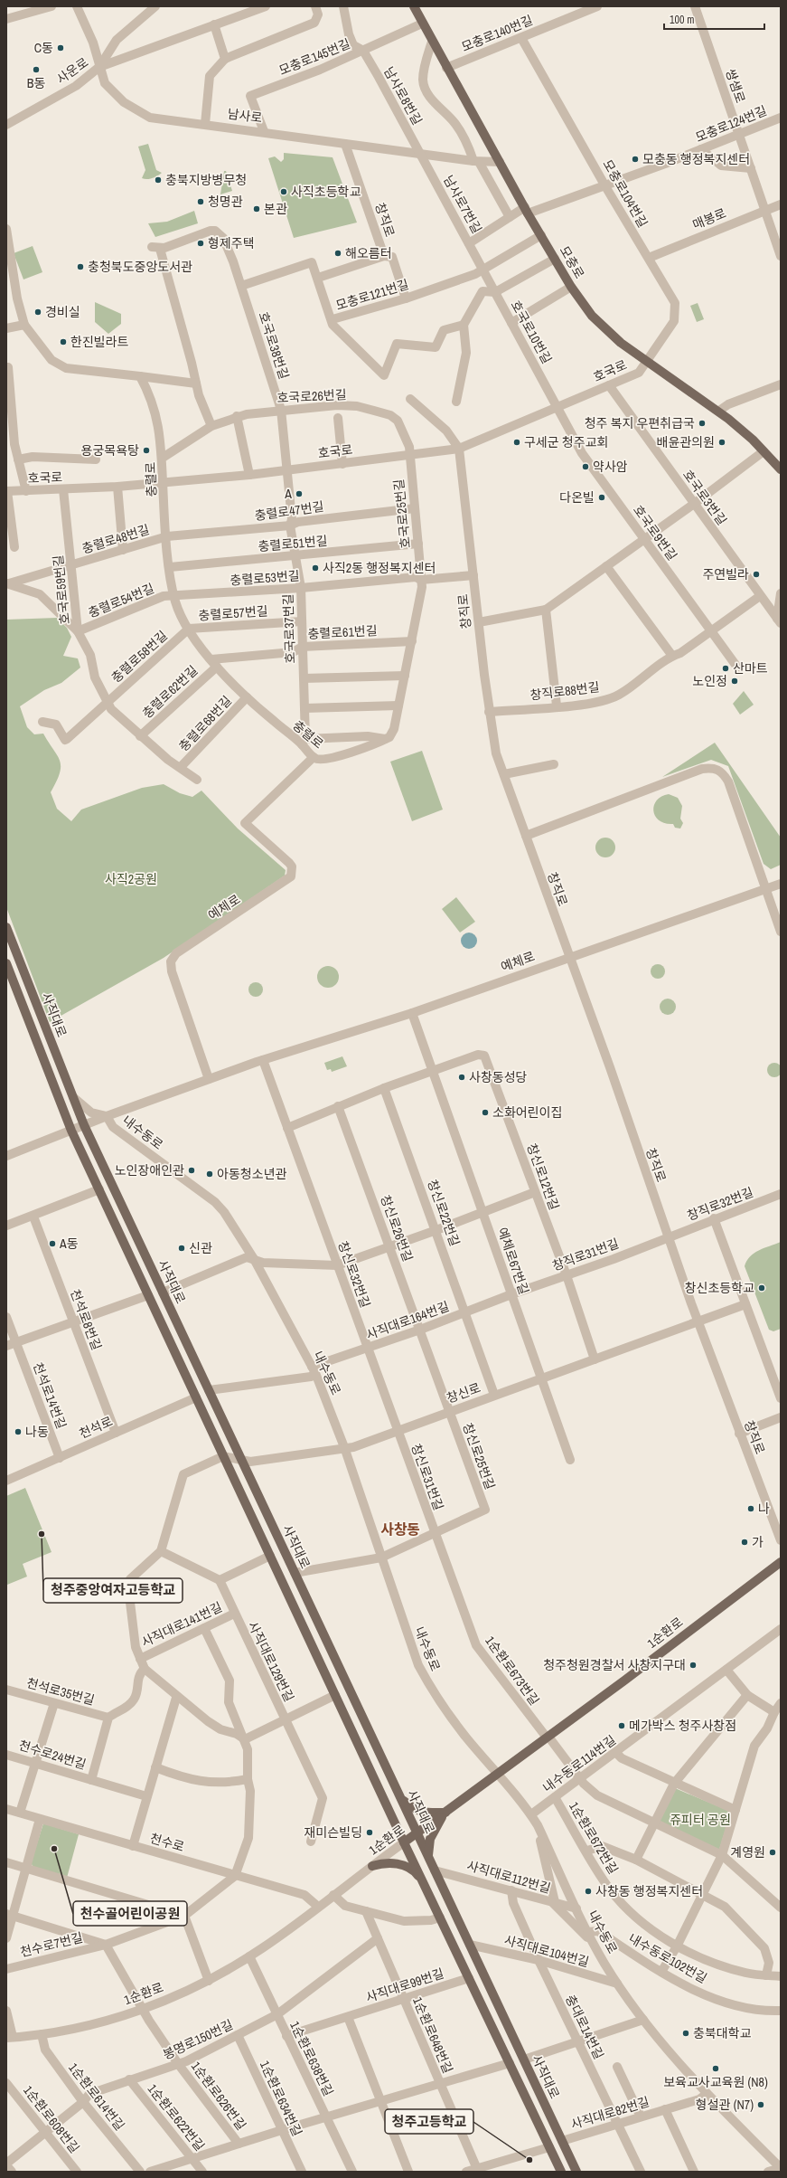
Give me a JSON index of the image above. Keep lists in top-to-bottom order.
{
  "streets": {
    "main road": ["모충로", "사직대로", "1순환로"],
    "street": [
      "모충로140번길",
      "모충로145번길",
      "사운로",
      "쌍샘로",
      "남사로8번길",
      "남사로",
      "모충로124번길",
      "모충로104번길",
      "남사로7번길",
      "매봉로",
      "창직로",
      "모충로121번길",
      "호국로10번길",
      "호국로38번길",
      "호국로",
      "호국로26번길",
      "충렬로",
      "호국로3번길",
      "충렬로47번길",
      "호국로25번길",
      "호국로9번길",
      "충렬로48번길",
      "충렬로51번길",
      "충렬로53번길",
      "호국로59번길",
      "충렬로54번길",
      "충렬로57번길",
      "호국로37번길",
      "충렬로61번길",
      "충렬로58번길",
      "창직로88번길",
      "충렬로62번길",
      "충렬로68번길",
      "예체로",
      "내수동로",
      "창신로12번길",
      "창직로32번길",
      "창신로22번길",
      "창신로26번길",
      "창직로31번길",
      "예체로67번길",
      "창신로32번길",
      "천석로8번길",
      "사직대로164번길",
      "창신로",
      "천석로14번길",
      "천석로",
      "창신로25번길",
      "창신로31번길",
      "사직대로141번길",
      "사직대로129번길",
      "1순환로673번길",
      "천석로35번길",
      "천수로24번길",
      "내수동로114번길",
      "1순환로672번길",
      "천수로",
      "사직대로112번길",
      "천수로7번길",
      "사직대로104번길",
      "내수동로102번길",
      "사직대로99번길",
      "충대로14번길",
      "1순환로648번길",
      "봉명로150번길",
      "1순환로638번길",
      "1순환로626번길",
      "1순환로614번길",
      "1순환로634번길",
      "사직대로82번길",
      "1순환로622번길",
      "1순환로608번길"
    ]
  },
  "crossings": [
    ["모충로140번길", "모충로104번길"],
    ["모충로140번길", "모충로"],
    ["모충로145번길", "남사로8번길"],
    ["모충로145번길", "남사로"],
    ["모충로145번길", "모충로"],
    ["사운로", "남사로"],
    ["쌍샘로", "모충로124번길"],
    ["쌍샘로", "매봉로"],
    ["남사로8번길", "남사로"],
    ["남사로8번길", "남사로7번길"],
    ["남사로", "남사로7번길"],
    ["남사로", "창직로"],
    ["남사로", "모충로"],
    ["모충로124번길", "모충로104번길"],
    ["모충로124번길", "남사로7번길"],
    ["모충로124번길", "모충로"],
    ["모충로104번길", "매봉로"],
    ["모충로104번길", "모충로"],
    ["모충로104번길", "호국로"],
    ["남사로7번길", "모충로121번길"],
    ["남사로7번길", "호국로10번길"],
    ["창직로", "모충로121번길"],
    ["창직로", "호국로"],
    ["창직로", "충렬로53번길"],
    ["창직로", "창직로88번길"],
    ["창직로", "예체로"],
    ["창직로", "창직로32번길"],
    ["창직로", "창직로31번길"],
    ["창직로", "창신로"],
    ["모충로", "모충로121번길"],
    ["모충로", "호국로"],
    ["모충로121번길", "호국로10번길"],
    ["모충로121번길", "호국로38번길"],
    ["호국로10번길", "호국로"],
    ["호국로10번길", "호국로9번길"],
    ["호국로38번길", "호국로"],
    ["호국로38번길", "호국로26번길"],
    ["호국로38번길", "호국로37번길"],
    ["호국로", "호국로26번길"],
    ["호국로", "충렬로"],
    ["호국로", "호국로3번길"],
    ["호국로", "호국로25번길"],
    ["호국로", "호국로9번길"],
    ["호국로", "호국로59번길"],
    ["호국로", "호국로37번길"],
    ["호국로26번길", "충렬로"],
    ["호국로26번길", "호국로25번길"],
    ["충렬로", "충렬로47번길"],
    ["충렬로", "충렬로48번길"],
    ["충렬로", "충렬로51번길"],
    ["충렬로", "충렬로53번길"],
    ["충렬로", "충렬로54번길"],
    ["충렬로", "충렬로57번길"],
    ["충렬로", "호국로37번길"],
    ["충렬로", "충렬로61번길"],
    ["충렬로", "충렬로58번길"],
    ["충렬로", "충렬로62번길"],
    ["충렬로", "충렬로68번길"],
    ["충렬로", "예체로"],
    ["호국로3번길", "창직로88번길"],
    ["충렬로47번길", "호국로25번길"],
    ["충렬로47번길", "충렬로48번길"],
    ["충렬로47번길", "호국로37번길"],
    ["호국로25번길", "충렬로51번길"],
    ["호국로25번길", "충렬로53번길"],
    ["호국로25번길", "호국로37번길"],
    ["호국로25번길", "충렬로61번길"],
    ["호국로9번길", "창직로88번길"],
    ["충렬로48번길", "호국로59번길"],
    ["충렬로51번길", "호국로37번길"],
    ["충렬로53번길", "충렬로54번길"],
    ["충렬로53번길", "호국로37번길"],
    ["호국로59번길", "충렬로54번길"],
    ["호국로59번길", "충렬로58번길"],
    ["호국로59번길", "충렬로62번길"],
    ["호국로59번길", "충렬로68번길"],
    ["충렬로57번길", "호국로37번길"],
    ["충렬로57번길", "충렬로58번길"],
    ["호국로37번길", "충렬로61번길"],
    ["충렬로61번길", "충렬로62번길"],
    ["예체로", "사직대로"],
    ["예체로", "내수동로"],
    ["예체로", "예체로67번길"],
    ["사직대로", "사직대로164번길"],
    ["사직대로", "창신로"],
    ["사직대로", "천석로"],
    ["사직대로", "1순환로"],
    ["사직대로", "사직대로129번길"],
    ["사직대로", "사직대로112번길"],
    ["사직대로", "사직대로104번길"],
    ["사직대로", "사직대로99번길"],
    ["사직대로", "사직대로82번길"],
    ["내수동로", "사직대로164번길"],
    ["내수동로", "창신로"],
    ["내수동로", "1순환로"],
    ["내수동로", "내수동로114번길"],
    ["내수동로", "사직대로112번길"],
    ["내수동로", "사직대로104번길"],
    ["내수동로", "내수동로102번길"],
    ["내수동로", "사직대로82번길"],
    ["창신로12번길", "창직로31번길"],
    ["창신로12번길", "예체로67번길"],
    ["창신로12번길", "창신로"],
    ["창직로32번길", "창직로31번길"],
    ["창신로22번길", "사직대로164번길"],
    ["창신로22번길", "창신로"],
    ["창신로26번길", "사직대로164번길"],
    ["창신로26번길", "창신로"],
    ["창신로26번길", "창신로25번길"],
    ["창직로31번길", "예체로67번길"],
    ["창직로31번길", "사직대로164번길"],
    ["예체로67번길", "사직대로164번길"],
    ["예체로67번길", "창신로"],
    ["창신로32번길", "사직대로164번길"],
    ["창신로32번길", "창신로"],
    ["창신로32번길", "창신로31번길"],
    ["천석로8번길", "천석로"],
    ["창신로", "창신로25번길"],
    ["창신로", "창신로31번길"],
    ["천석로14번길", "천석로"],
    ["창신로25번길", "창신로31번길"],
    ["창신로25번길", "1순환로673번길"],
    ["창신로31번길", "1순환로673번길"],
    ["사직대로141번길", "사직대로129번길"],
    ["1순환로", "1순환로673번길"],
    ["1순환로", "천수로"],
    ["1순환로", "1순환로638번길"],
    ["1순환로", "1순환로626번길"],
    ["1순환로", "1순환로614번길"],
    ["1순환로673번길", "내수동로114번길"],
    ["천석로35번길", "천수로24번길"],
    ["내수동로114번길", "1순환로672번길"],
    ["천수로", "천수로7번길"],
    ["사직대로112번길", "충대로14번길"],
    ["천수로7번길", "1순환로626번길"],
    ["사직대로104번길", "충대로14번길"],
    ["사직대로99번길", "1순환로648번길"],
    ["사직대로99번길", "1순환로638번길"],
    ["충대로14번길", "사직대로82번길"],
    ["1순환로648번길", "봉명로150번길"],
    ["봉명로150번길", "1순환로638번길"],
    ["봉명로150번길", "1순환로626번길"],
    ["봉명로150번길", "1순환로614번길"],
    ["봉명로150번길", "1순환로634번길"],
    ["봉명로150번길", "1순환로622번길"],
    ["봉명로150번길", "1순환로608번길"]
  ],
  "districts": ["사창동"],
  "parks": ["사직2공원", "쥬피터 공원"],
  "places": [
    "C동",
    "B동",
    "모충동 행정복지센터",
    "충북지방병무청",
    "사직초등학교",
    "청명관",
    "본관",
    "형제주택",
    "해오름터",
    "충청북도중앙도서관",
    "경비실",
    "한진빌라트",
    "청주 복지 우편취급국",
    "구세군 청주교회",
    "배윤관의원",
    "용궁목욕탕",
    "약사암",
    "A",
    "다온빌",
    "사직2동 행정복지센터",
    "주연빌라",
    "산마트",
    "노인정",
    "사창동성당",
    "소화어린이집",
    "노인장애인관",
    "아동청소년관",
    "A동",
    "신관",
    "창신초등학교",
    "나동",
    "나",
    "청주중앙여자고등학교",
    "가",
    "청주청원경찰서 사창지구대",
    "메가박스 청주사창점",
    "재미슨빌딩",
    "천수골어린이공원",
    "계영원",
    "사창동 행정복지센터",
    "충북대학교",
    "보육교사교육원 (N8)",
    "형설관 (N7)",
    "청주고등학교"
  ],
  "scale_bar": "100 m"
}
